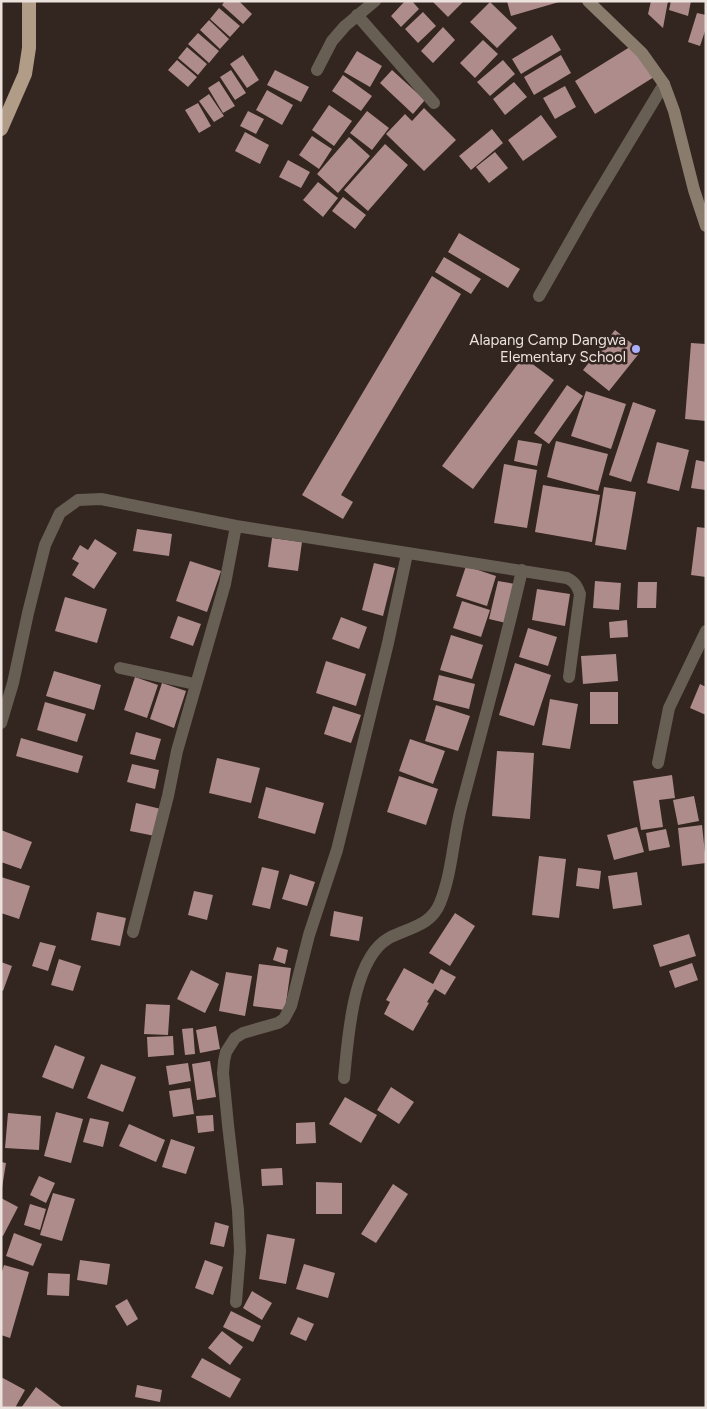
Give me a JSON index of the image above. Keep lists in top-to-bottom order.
{
  "places": ["Alapang Camp Dangwa Elementary School"]
}
